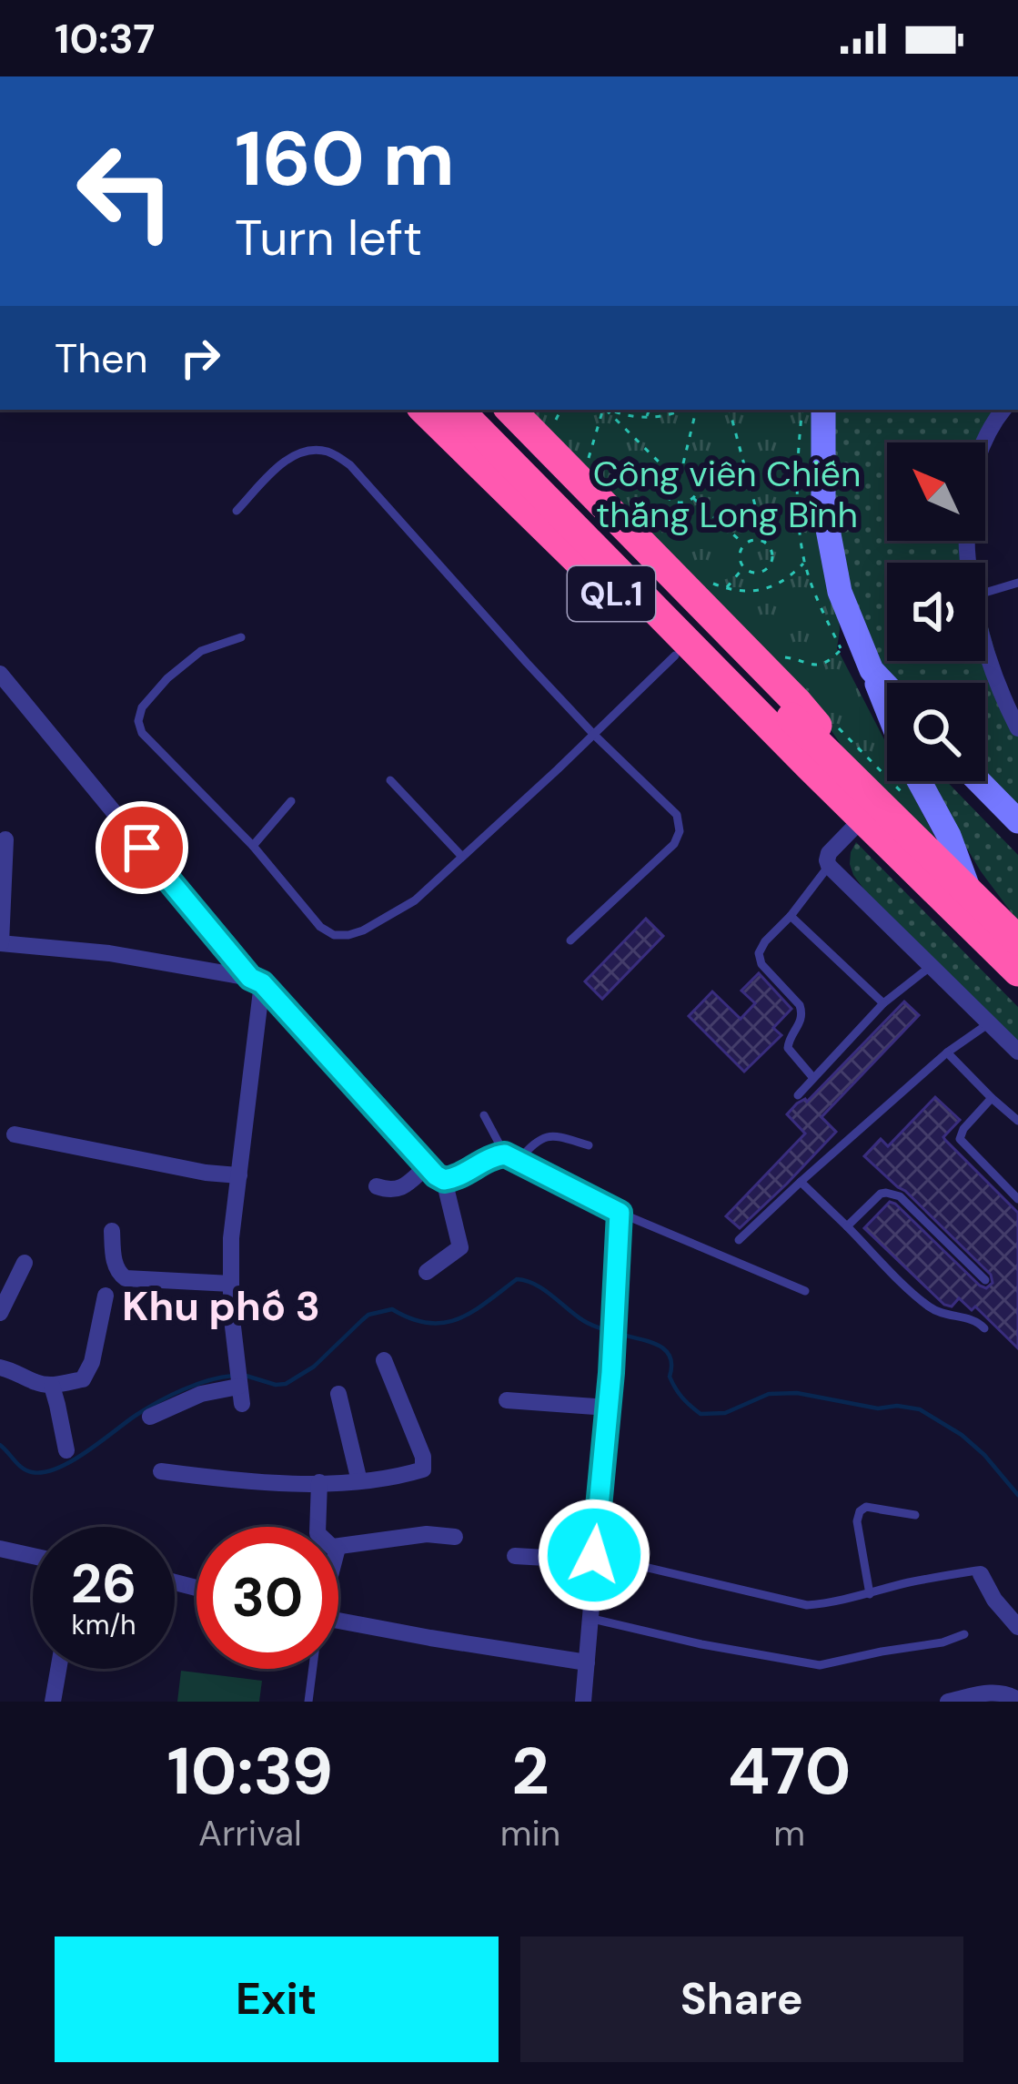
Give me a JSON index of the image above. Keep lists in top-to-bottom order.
{
  "streets": {
    "highway": ["QL.1"]
  },
  "districts": ["Khu phố 3"],
  "parks": ["Công viên Chiến thắng Long Bình"],
  "north": "top left",
  "page": {
    "status": "10:37",
    "turn": ["160 m", "Turn left"],
    "then": "Then",
    "speed": "26 km/h",
    "limit": "30",
    "eta": [
      "10:39",
      "Arrival",
      "2",
      "min",
      "470",
      "m"
    ],
    "buttons": ["Exit", "Share"]
  }
}
